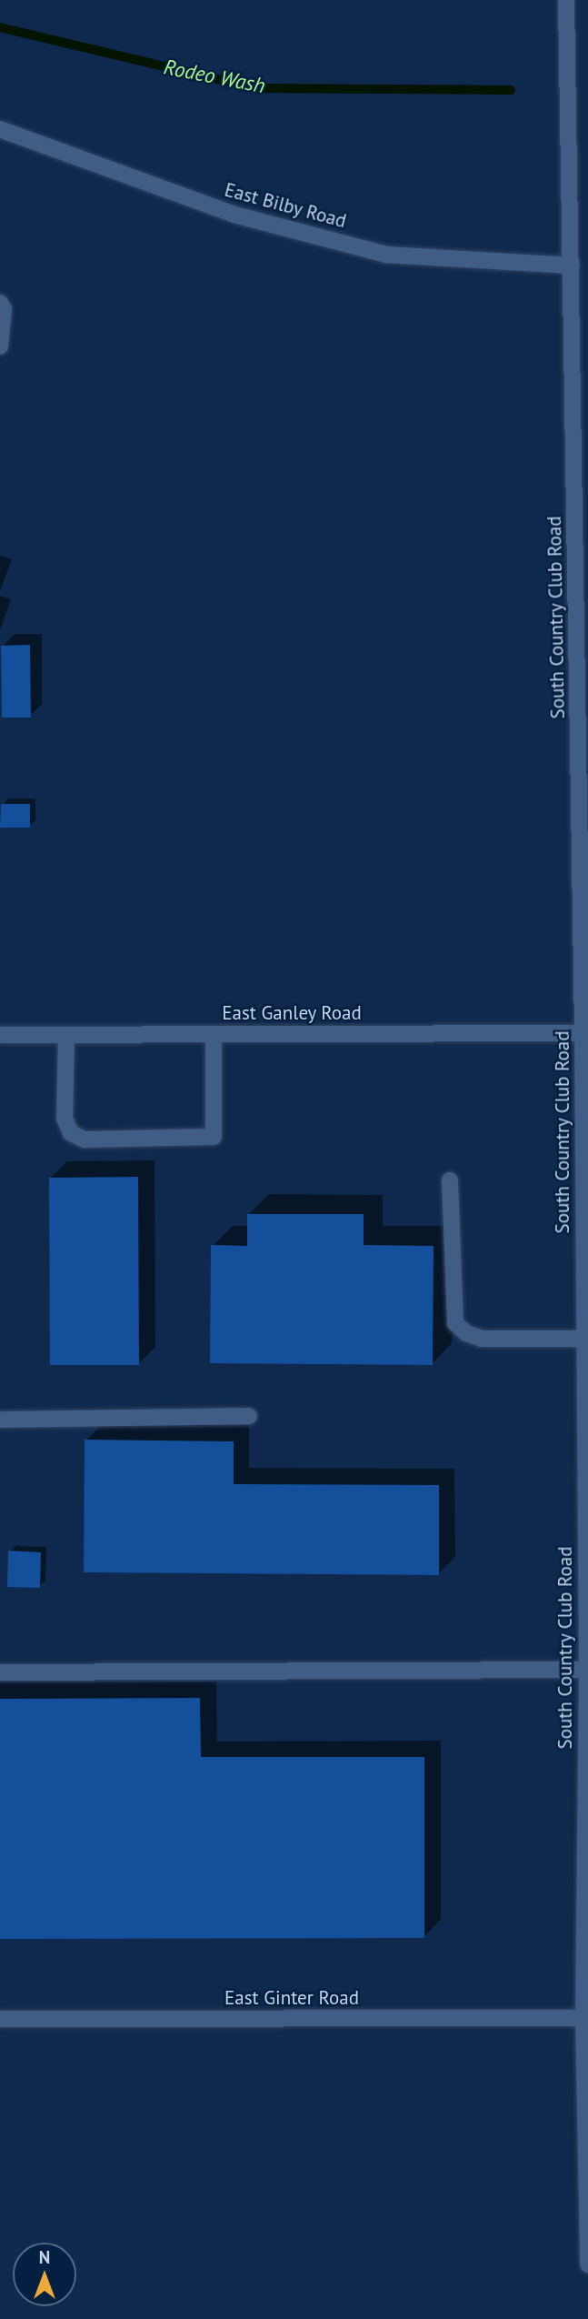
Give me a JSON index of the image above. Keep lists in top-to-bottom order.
{
  "streets": {
    "street": [
      "East Bilby Road",
      "South Country Club Road",
      "East Ganley Road",
      "East Ginter Road"
    ]
  },
  "crossings": [
    ["East Bilby Road", "South Country Club Road"],
    ["South Country Club Road", "East Ganley Road"],
    ["South Country Club Road", "East Ginter Road"]
  ],
  "water": ["Rodeo Wash"],
  "north": "top"
}
